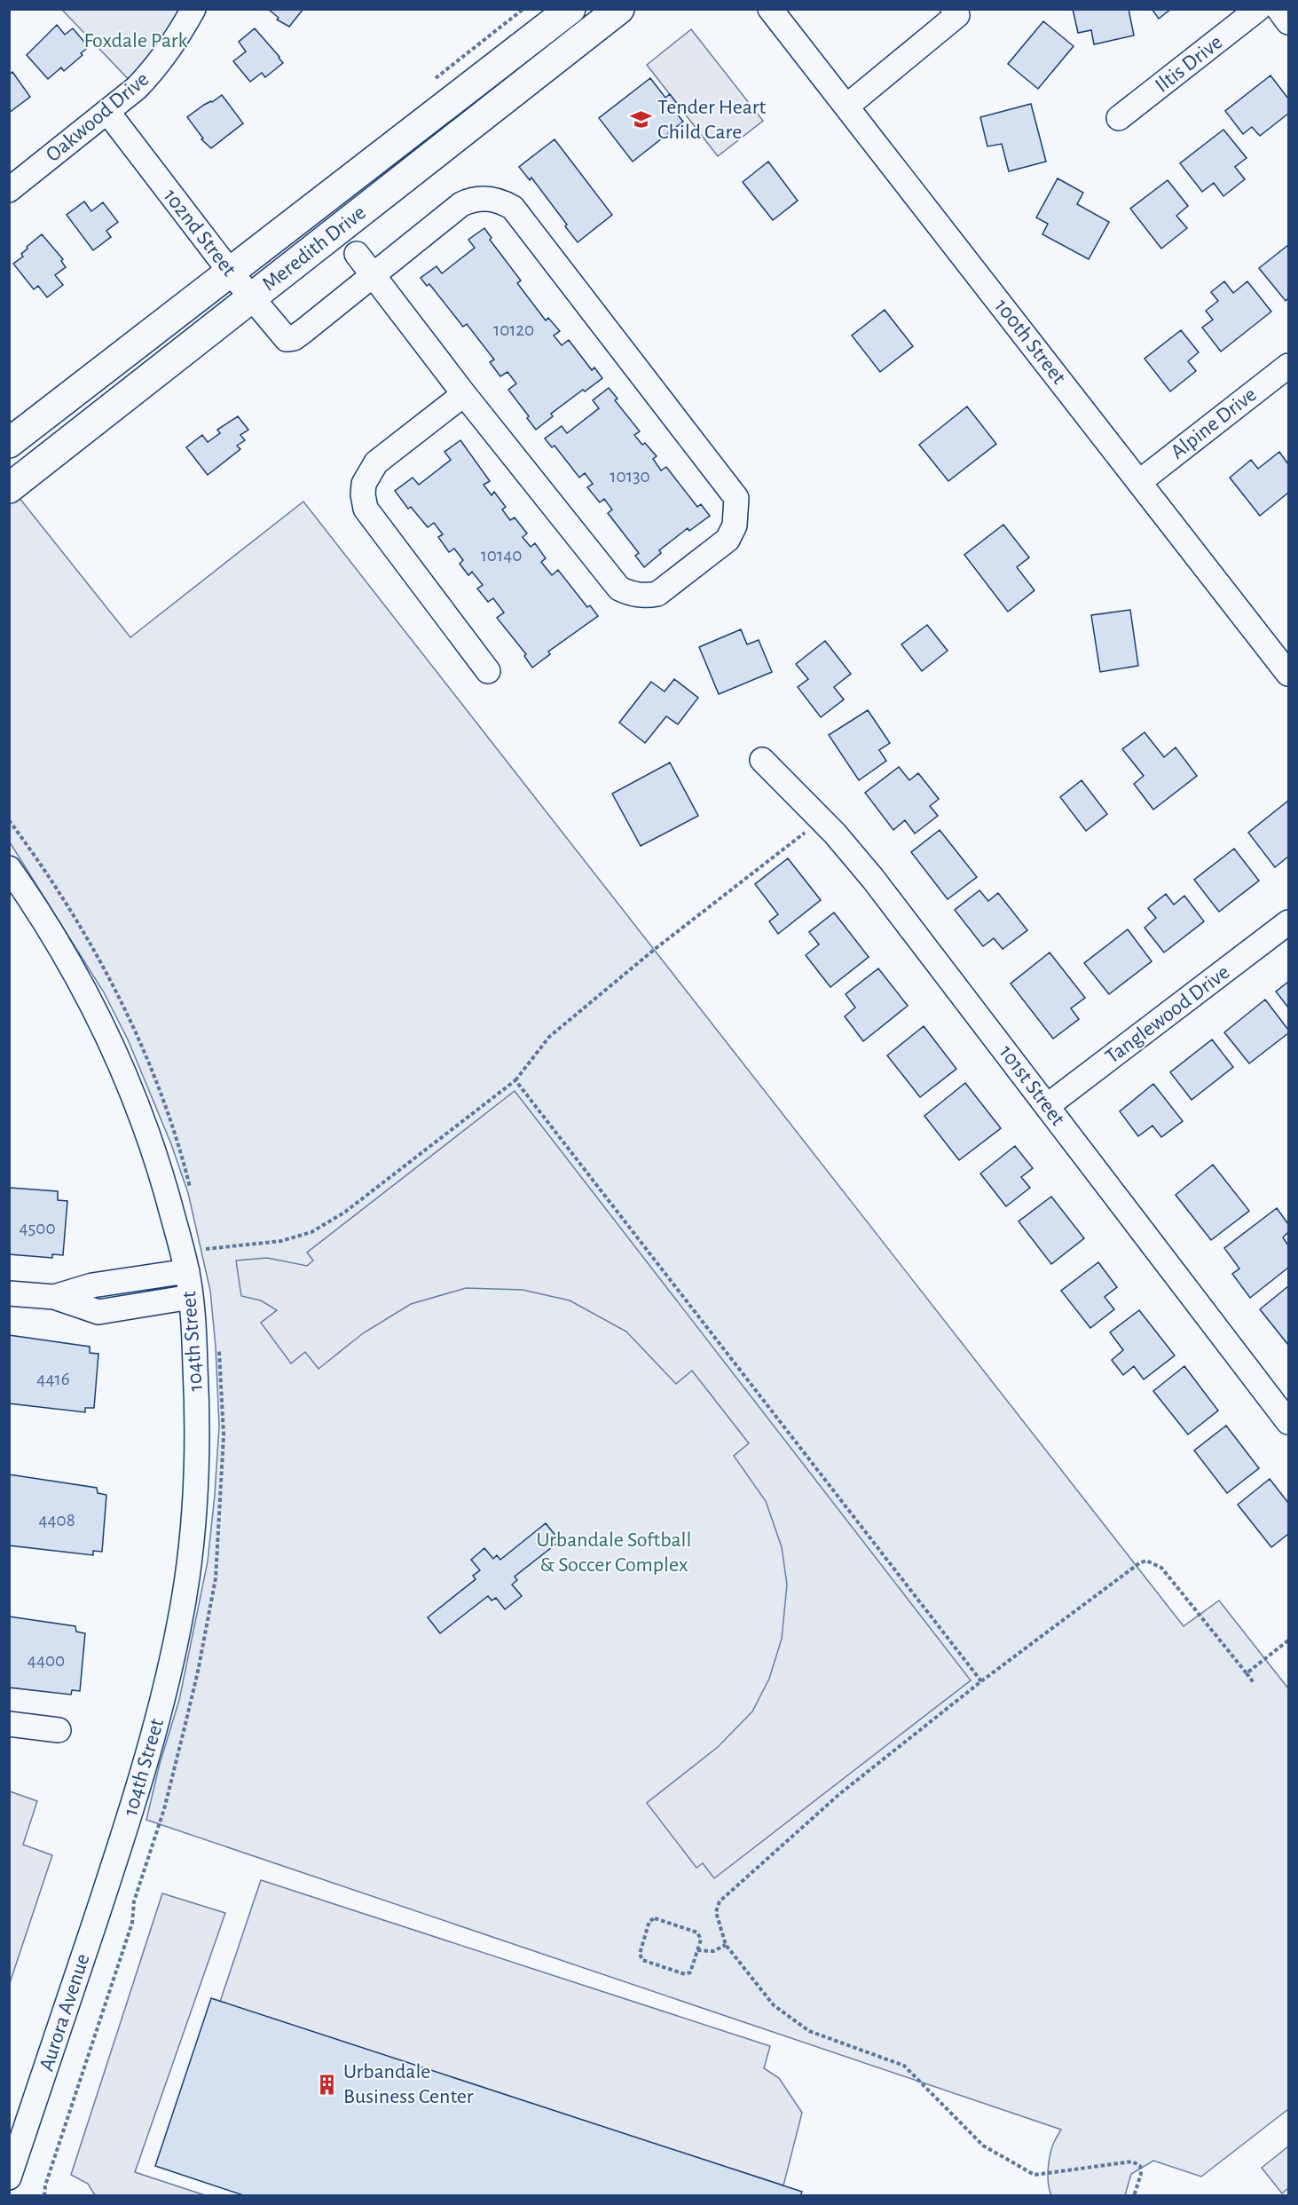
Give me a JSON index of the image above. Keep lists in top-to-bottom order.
{
  "streets": {
    "main road": ["Meredith Drive"],
    "street": [
      "Iltis Drive",
      "Oakwood Drive",
      "102nd Street",
      "100th Street",
      "Alpine Drive",
      "Tanglewood Drive",
      "101st Street",
      "104th Street",
      "Aurora Avenue"
    ]
  },
  "crossings": [
    ["Oakwood Drive", "102nd Street"],
    ["102nd Street", "Meredith Drive"],
    ["100th Street", "Alpine Drive"],
    ["Tanglewood Drive", "101st Street"],
    ["104th Street", "Aurora Avenue"]
  ],
  "parks": ["Foxdale Park", "Urbandale Softball & Soccer Complex"],
  "places": {
    "school or university": ["Tender Heart Child Care"],
    "building": ["Urbandale Business Center"]
  },
  "house_numbers": [
    "10120",
    "10130",
    "10140",
    "4500",
    "4416",
    "4408",
    "4400"
  ]
}
